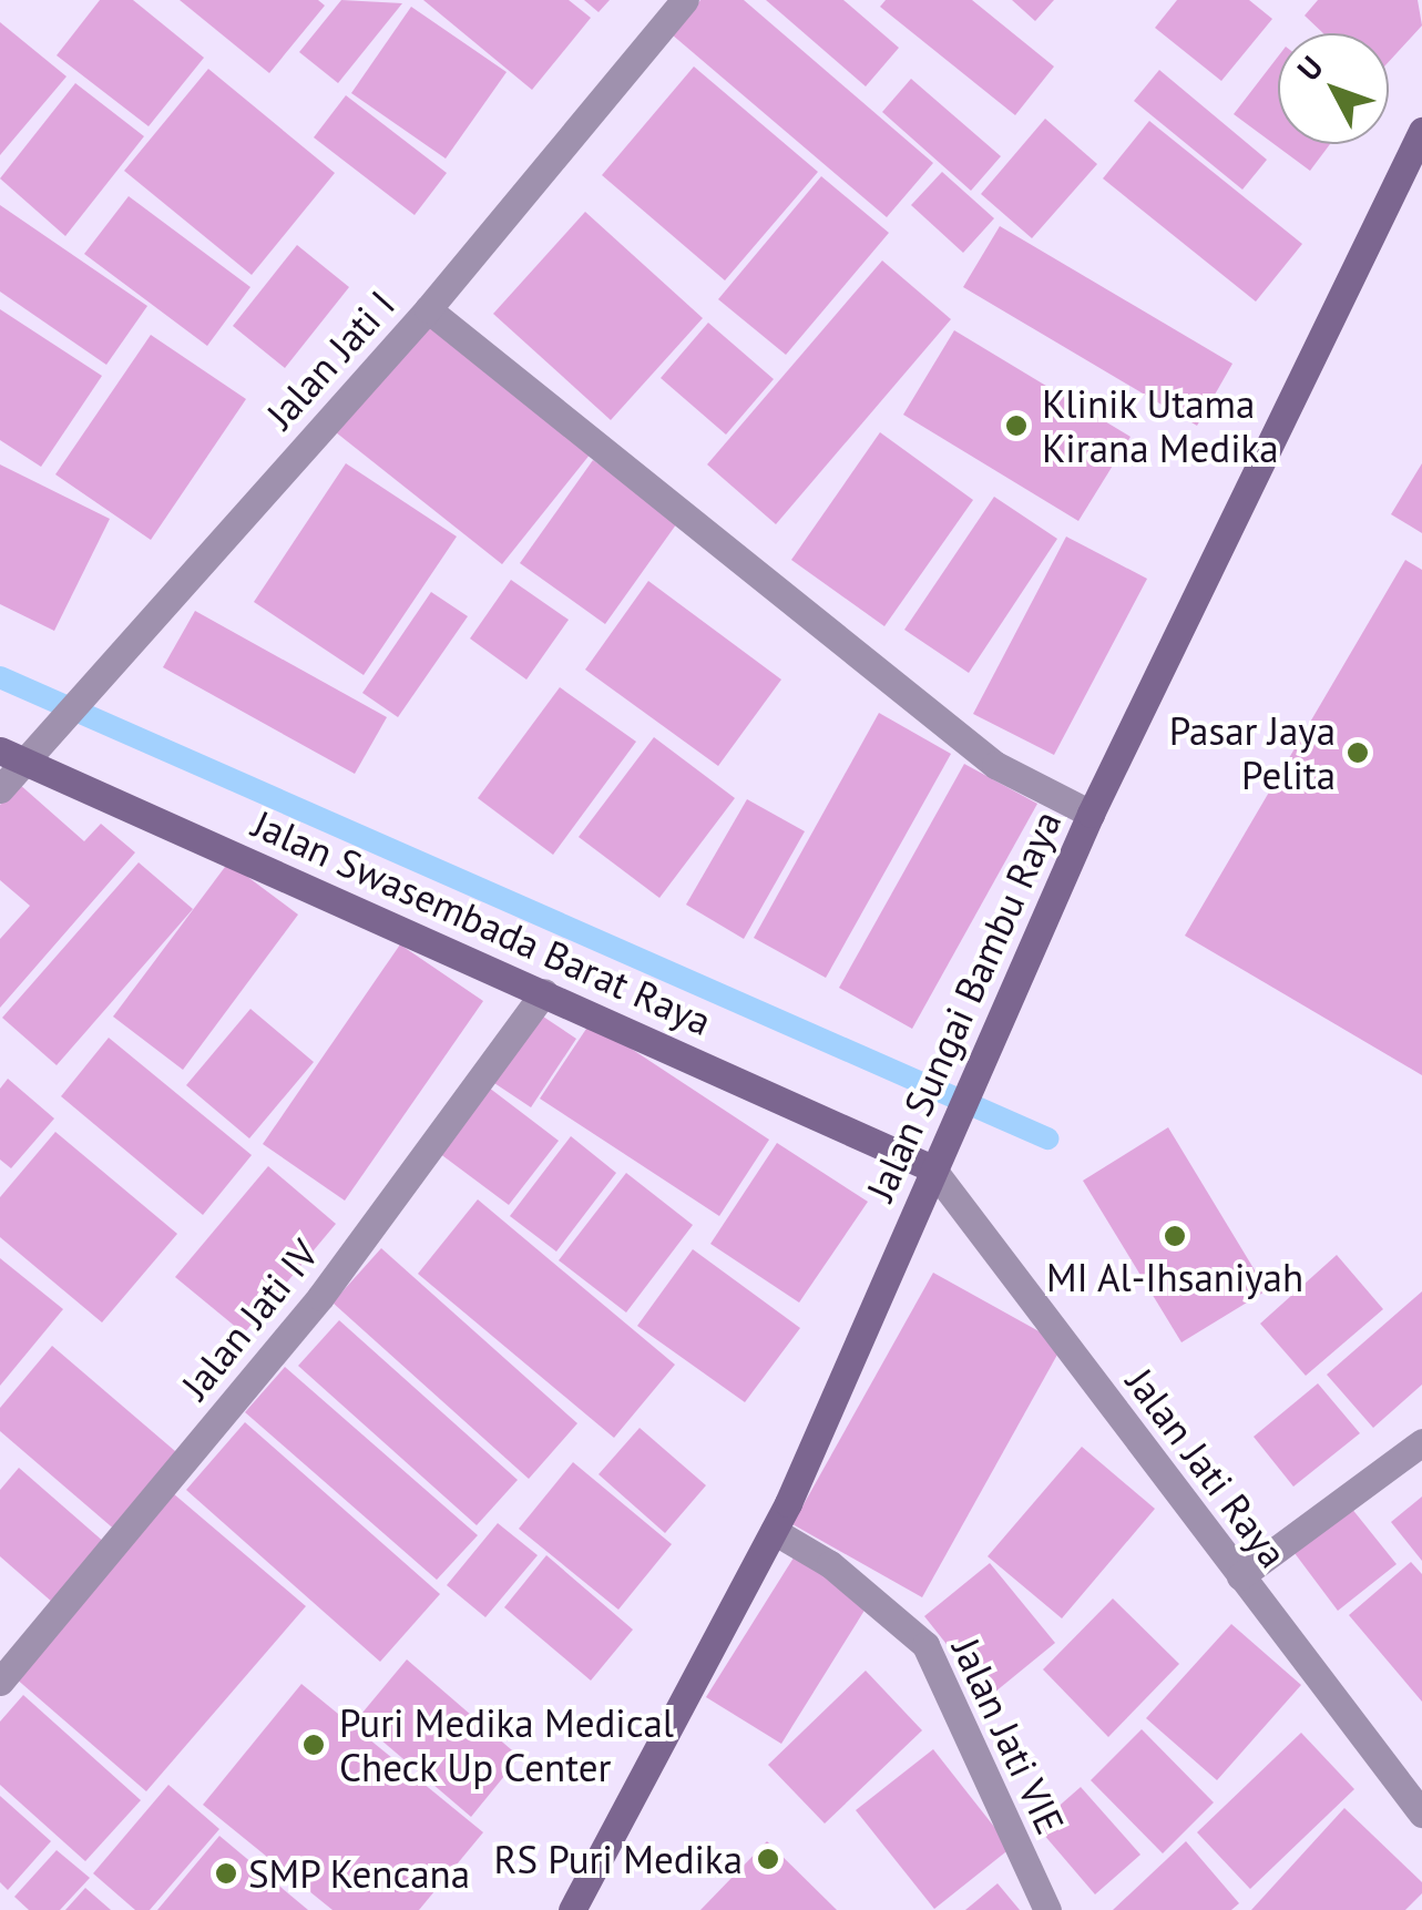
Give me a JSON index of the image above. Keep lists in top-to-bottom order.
{
  "streets": {
    "street": [
      "Jalan Jati I",
      "Jalan Swasembada Barat Raya",
      "Jalan Sungai Bambu Raya",
      "Jalan Jati IV",
      "Jalan Jati Raya",
      "Jalan Jati VIE"
    ]
  },
  "crossings": [
    ["Jalan Jati I", "Jalan Swasembada Barat Raya"],
    ["Jalan Swasembada Barat Raya", "Jalan Sungai Bambu Raya"],
    ["Jalan Swasembada Barat Raya", "Jalan Jati IV"],
    ["Jalan Swasembada Barat Raya", "Jalan Jati Raya"],
    ["Jalan Sungai Bambu Raya", "Jalan Jati Raya"],
    ["Jalan Sungai Bambu Raya", "Jalan Jati VIE"]
  ],
  "places": [
    "Klinik Utama Kirana Medika",
    "Pasar Jaya Pelita",
    "MI Al-Ihsaniyah",
    "Puri Medika Medical Check Up Center",
    "RS Puri Medika",
    "SMP Kencana"
  ],
  "north": "top left"
}
